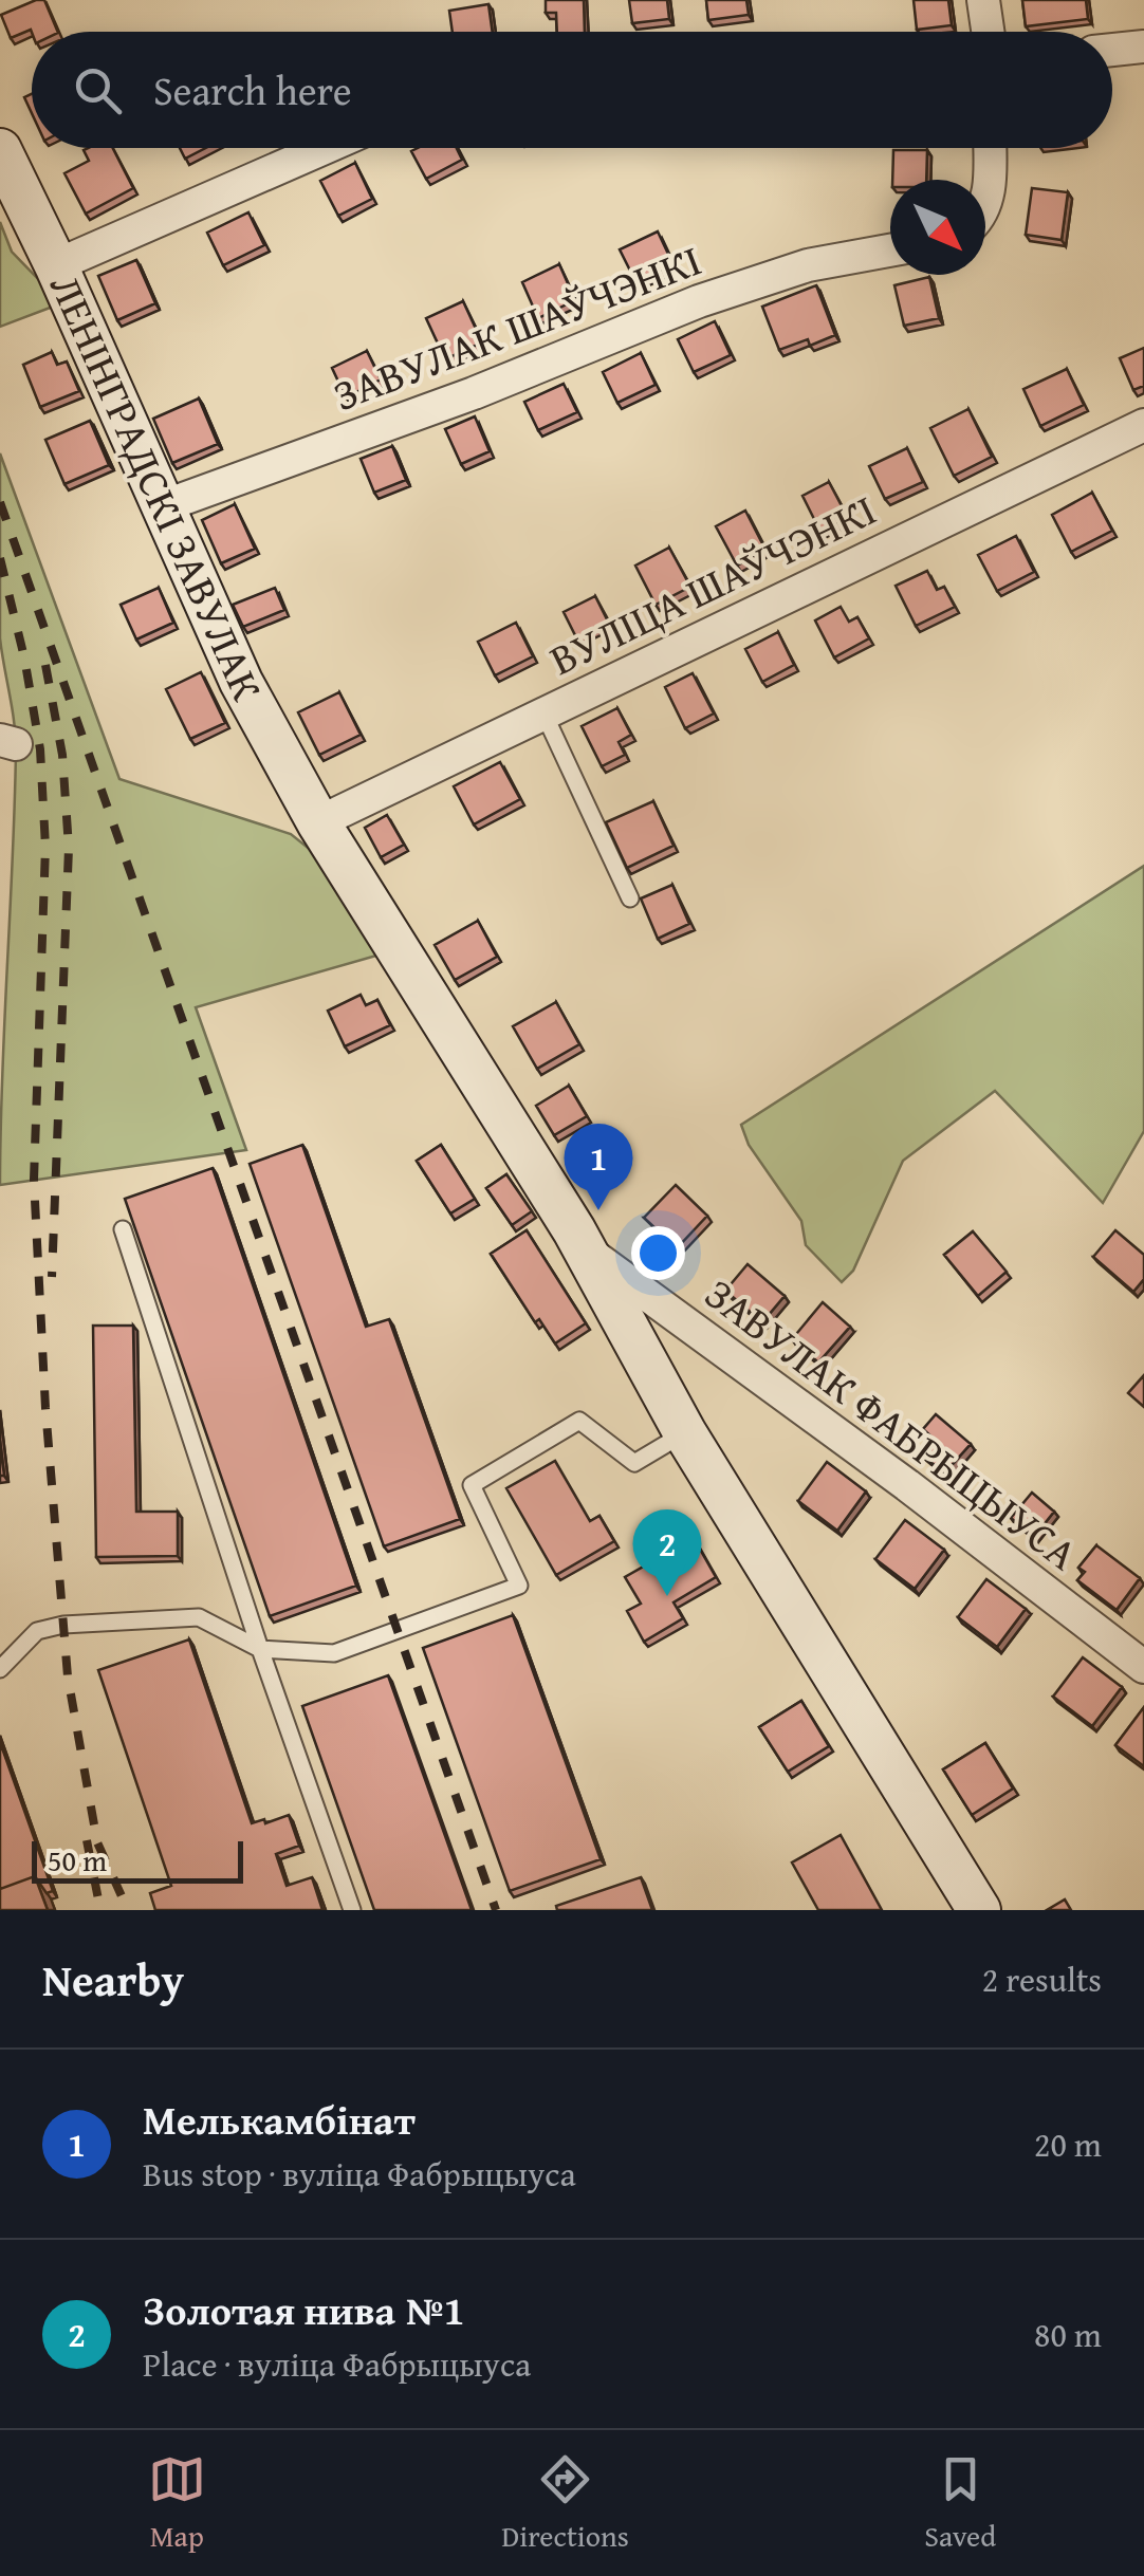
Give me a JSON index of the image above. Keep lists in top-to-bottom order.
{
  "streets": {
    "street": [
      "ЗАВУЛАК ШАЎЧЭНКІ",
      "ЛЕНІНГРАДСКІ ЗАВУЛАК",
      "ВУЛІЦА ШАЎЧЭНКІ",
      "ЗАВУЛАК ФАБРЫЦЫУСА"
    ]
  },
  "crossings": [
    ["ЗАВУЛАК ШАЎЧЭНКІ", "ЛЕНІНГРАДСКІ ЗАВУЛАК"],
    ["ЛЕНІНГРАДСКІ ЗАВУЛАК", "ВУЛІЦА ШАЎЧЭНКІ"],
    ["ЛЕНІНГРАДСКІ ЗАВУЛАК", "ЗАВУЛАК ФАБРЫЦЫУСА"]
  ],
  "scale_bar": "50 m",
  "north": "bottom right",
  "page": {
    "search": "Search here",
    "pins": ["1", "2"],
    "scale": "50 m",
    "heading": ["Nearby", "2 results"],
    "list": [
      {
        "mark": "1",
        "name": "Мелькамбінат",
        "note": "Bus stop · вуліца Фабрыцыуса",
        "value": "20 m"
      },
      {
        "mark": "2",
        "name": "Золотая нива №1",
        "note": "Place · вуліца Фабрыцыуса",
        "value": "80 m"
      }
    ],
    "nav": ["Map", "Directions", "Saved"]
  }
}
